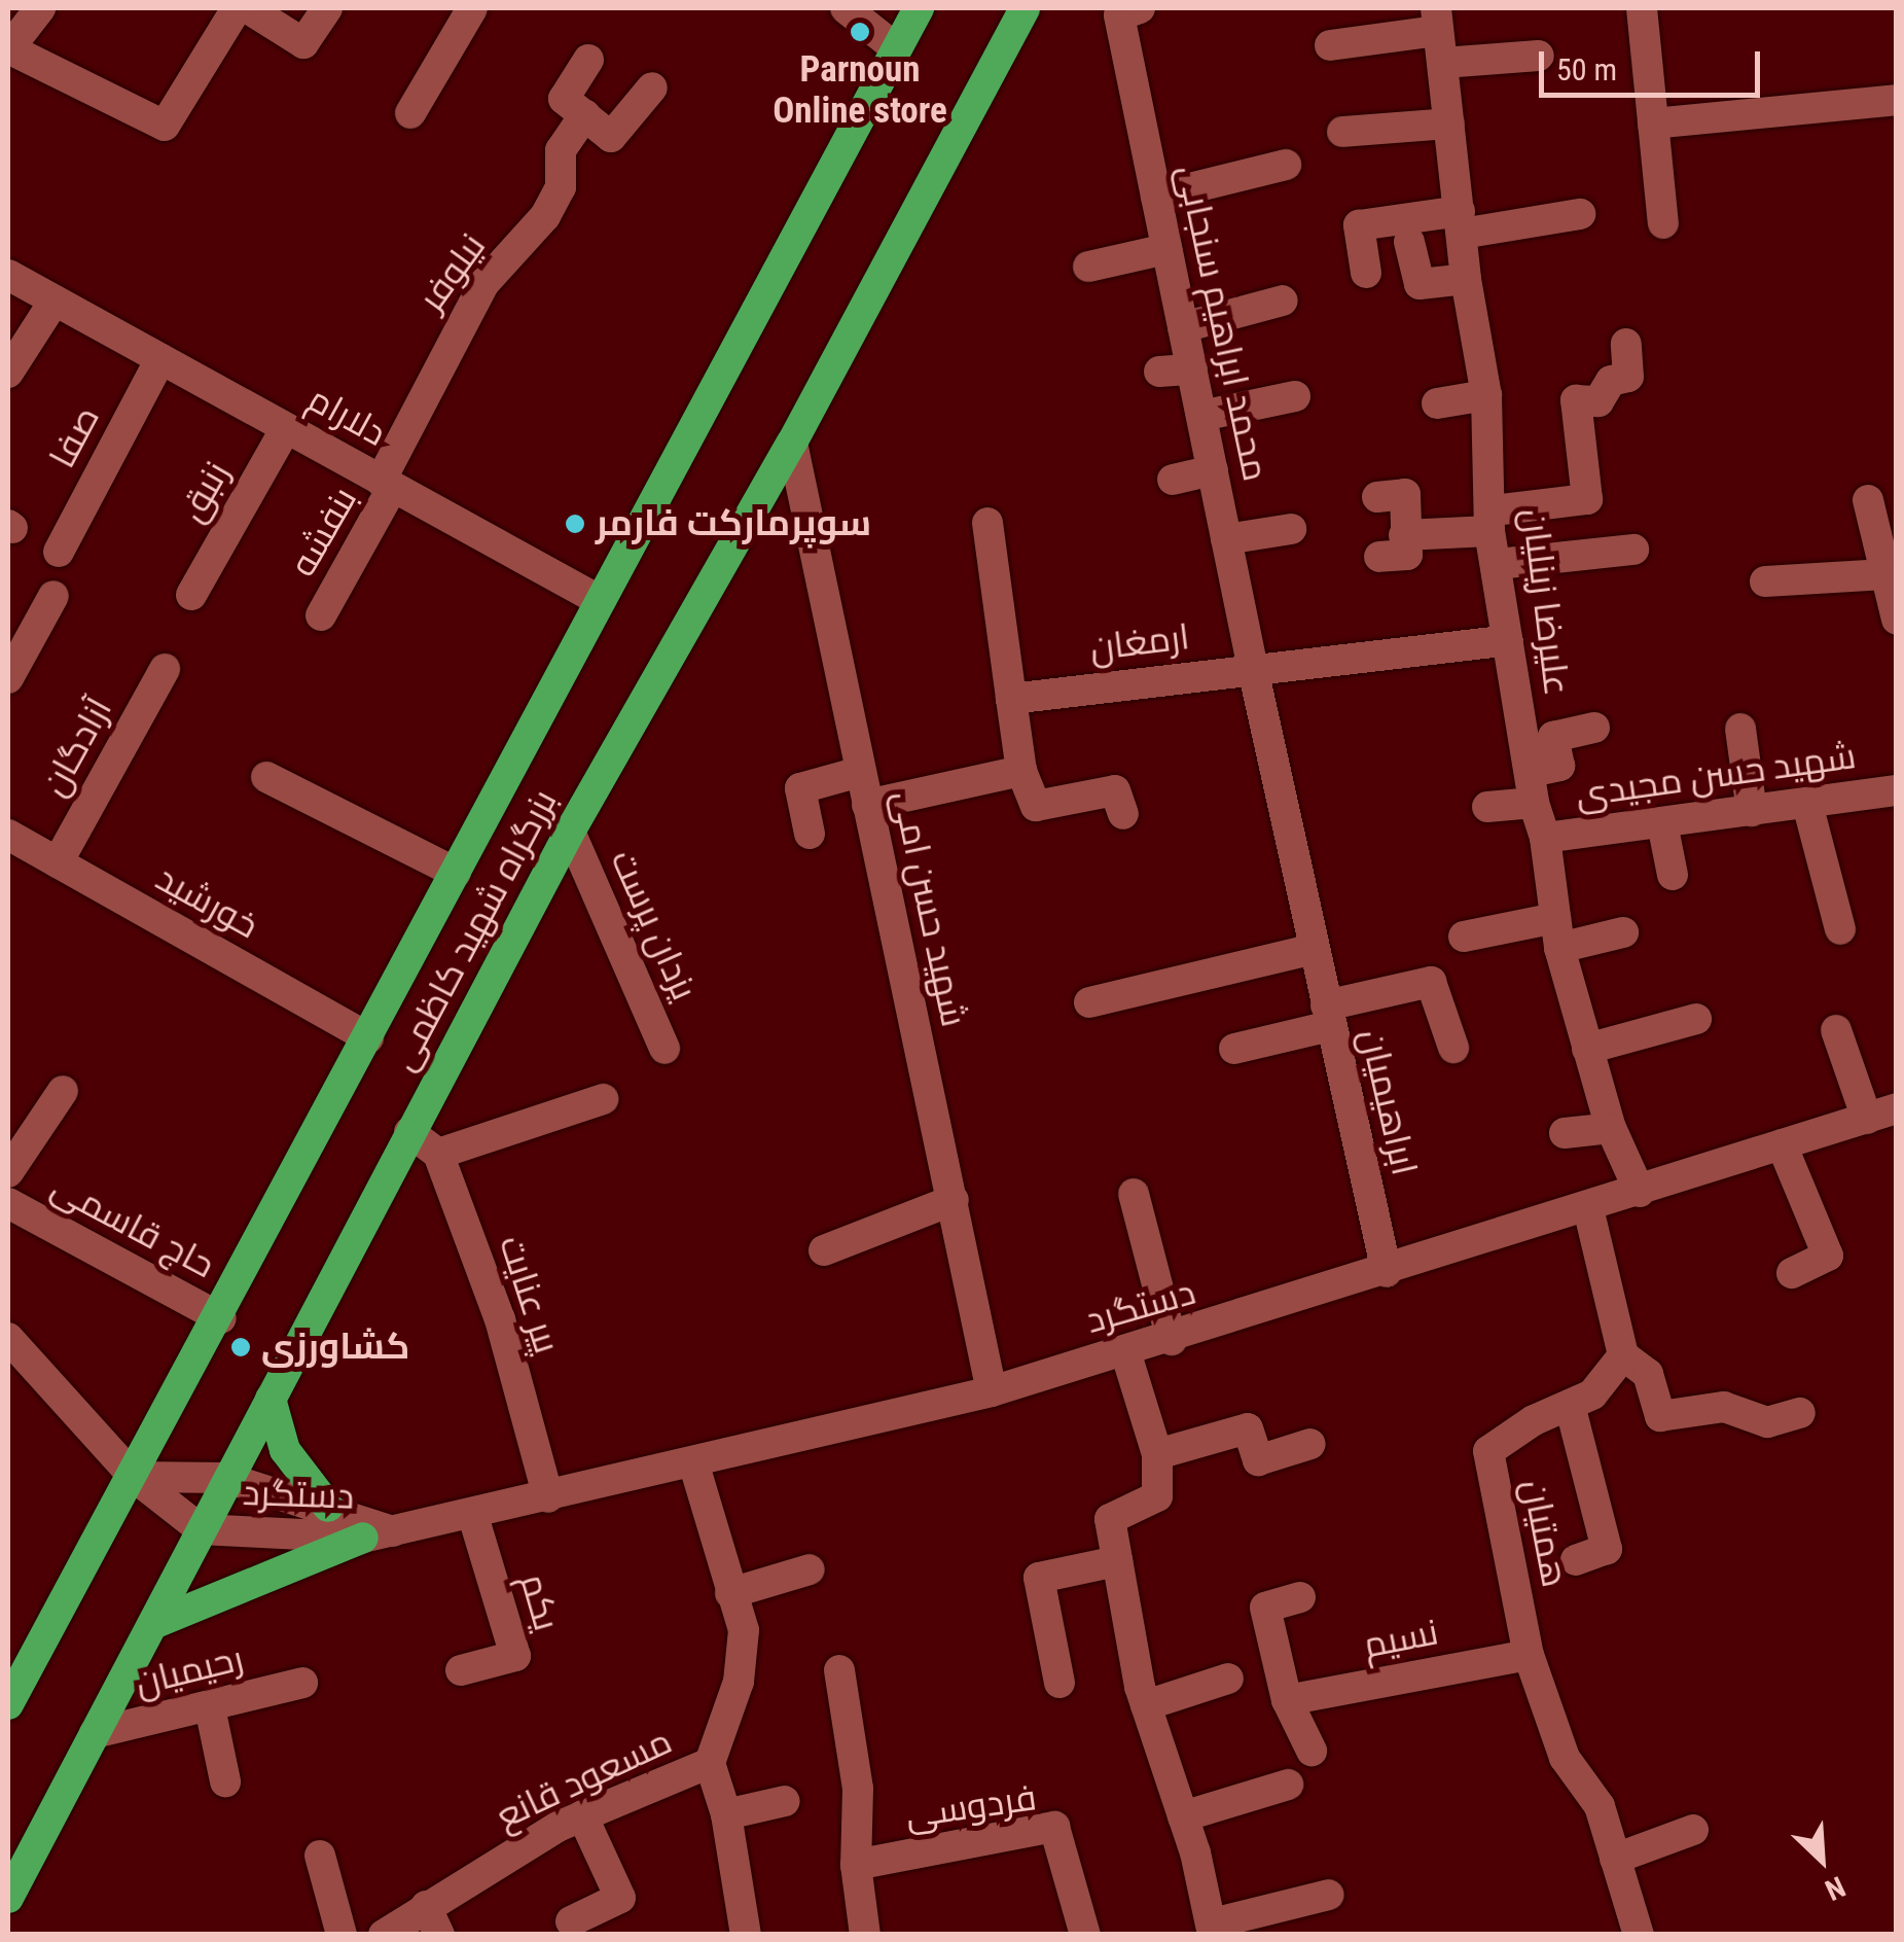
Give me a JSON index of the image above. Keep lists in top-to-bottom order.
{
  "streets": {
    "highway": ["بزرگراه شهید کاظمی"],
    "street": [
      "نیلوفر",
      "محمد ابراهیم سنجابی",
      "دلارام",
      "صفا",
      "زنبق",
      "بنفشه",
      "علیرضا زینلیان",
      "ارمغان",
      "آزادگان",
      "شهید حسن مجیدی",
      "خورشید",
      "شهید حسن امی",
      "یزدان پرست",
      "ابراهیمیان",
      "حاج قاسمی",
      "پیر عنایت",
      "دستگرد",
      "همتیان",
      "یکم",
      "نسیم",
      "رحیمیان",
      "مسعود قانع",
      "فردوسی"
    ]
  },
  "crossings": [
    ["نیلوفر", "دلارام"],
    ["نیلوفر", "بنفشه"],
    ["محمد ابراهیم سنجابی", "ارمغان"],
    ["محمد ابراهیم سنجابی", "ابراهیمیان"],
    ["دلارام", "صفا"],
    ["دلارام", "زنبق"],
    ["دلارام", "بنفشه"],
    ["دلارام", "بزرگراه شهید کاظمی"],
    ["علیرضا زینلیان", "ارمغان"],
    ["علیرضا زینلیان", "شهید حسن مجیدی"],
    ["علیرضا زینلیان", "دستگرد"],
    ["ارمغان", "ابراهیمیان"],
    ["آزادگان", "خورشید"],
    ["خورشید", "بزرگراه شهید کاظمی"],
    ["شهید حسن امی", "بزرگراه شهید کاظمی"],
    ["شهید حسن امی", "دستگرد"],
    ["یزدان پرست", "بزرگراه شهید کاظمی"],
    ["بزرگراه شهید کاظمی", "حاج قاسمی"],
    ["بزرگراه شهید کاظمی", "دستگرد"],
    ["بزرگراه شهید کاظمی", "رحیمیان"],
    ["ابراهیمیان", "دستگرد"],
    ["پیر عنایت", "دستگرد"],
    ["دستگرد", "یکم"],
    ["دستگرد", "مسعود قانع"],
    ["همتیان", "نسیم"]
  ],
  "places": ["Parnoun Online store", "سوپرمارکت فارمر", "کشاورزی"],
  "scale_bar": "50 m",
  "north": "bottom right"
}
